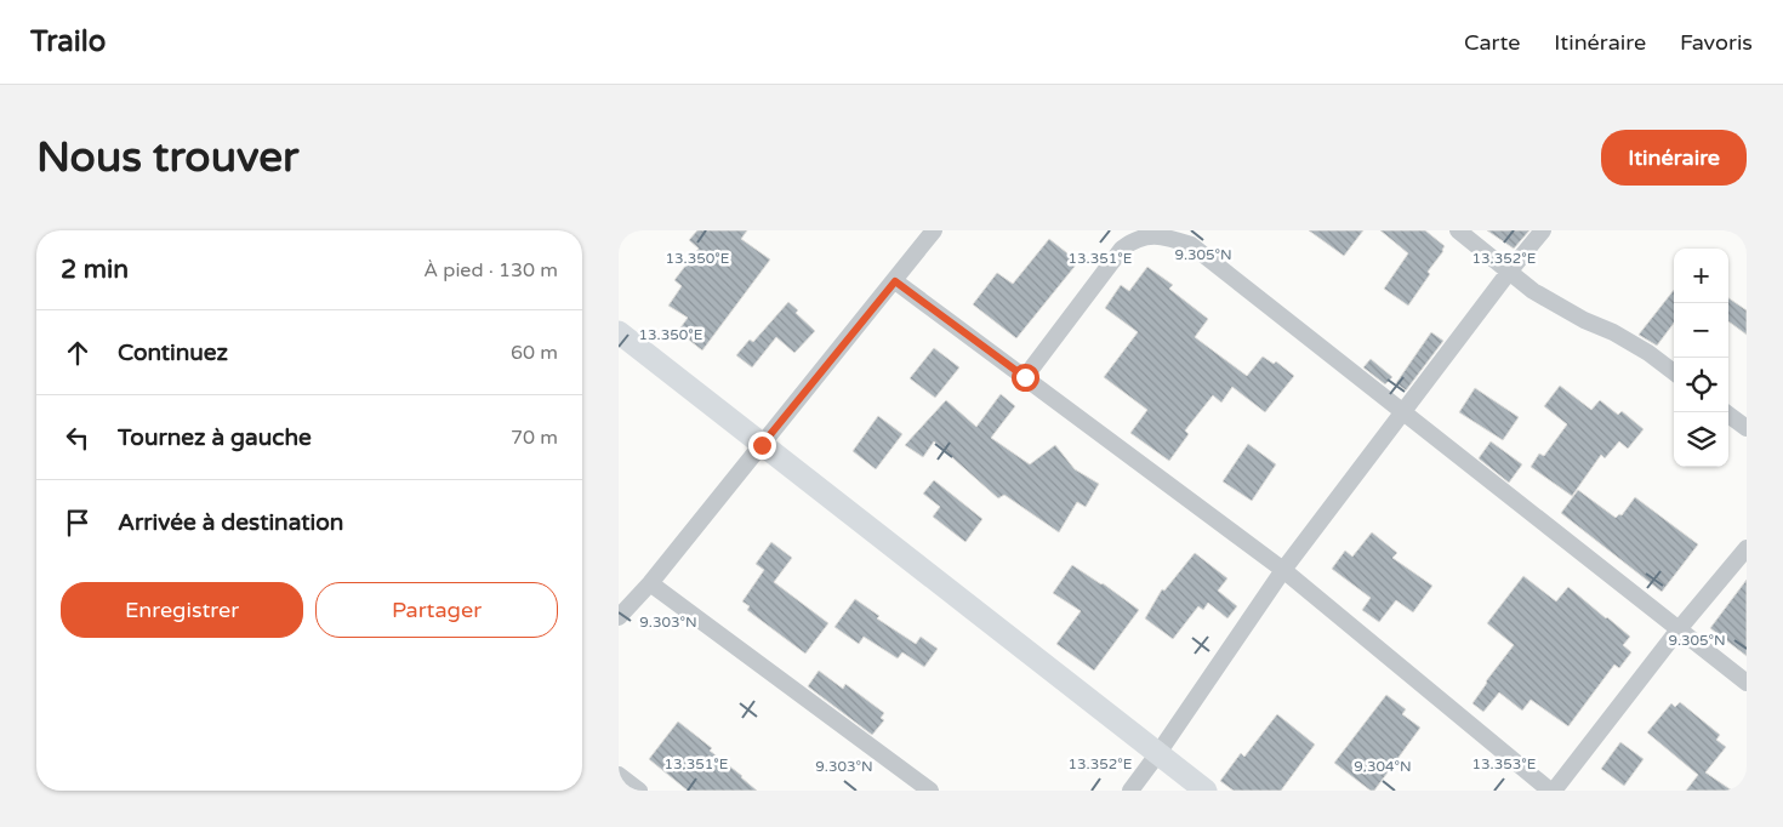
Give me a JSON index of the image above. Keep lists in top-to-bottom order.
{
  "page": {
    "header": "Trailo",
    "nav": ["Carte", "Itinéraire", "Favoris"],
    "buttons": [
      "Itinéraire",
      ["Enregistrer", "Partager"]
    ],
    "title": "Nous trouver",
    "heading": ["2 min", "À pied · 130 m"],
    "map_buttons": ["+", "−"],
    "list": [
      ["Continuez", "60 m"],
      ["Tournez à gauche", "70 m"],
      "Arrivée à destination"
    ]
  },
  "coordinates": [
    "9.305°N",
    "13.350°E",
    "13.351°E",
    "13.352°E",
    "9.303°N",
    "13.353°E",
    "9.304°N"
  ]
}
